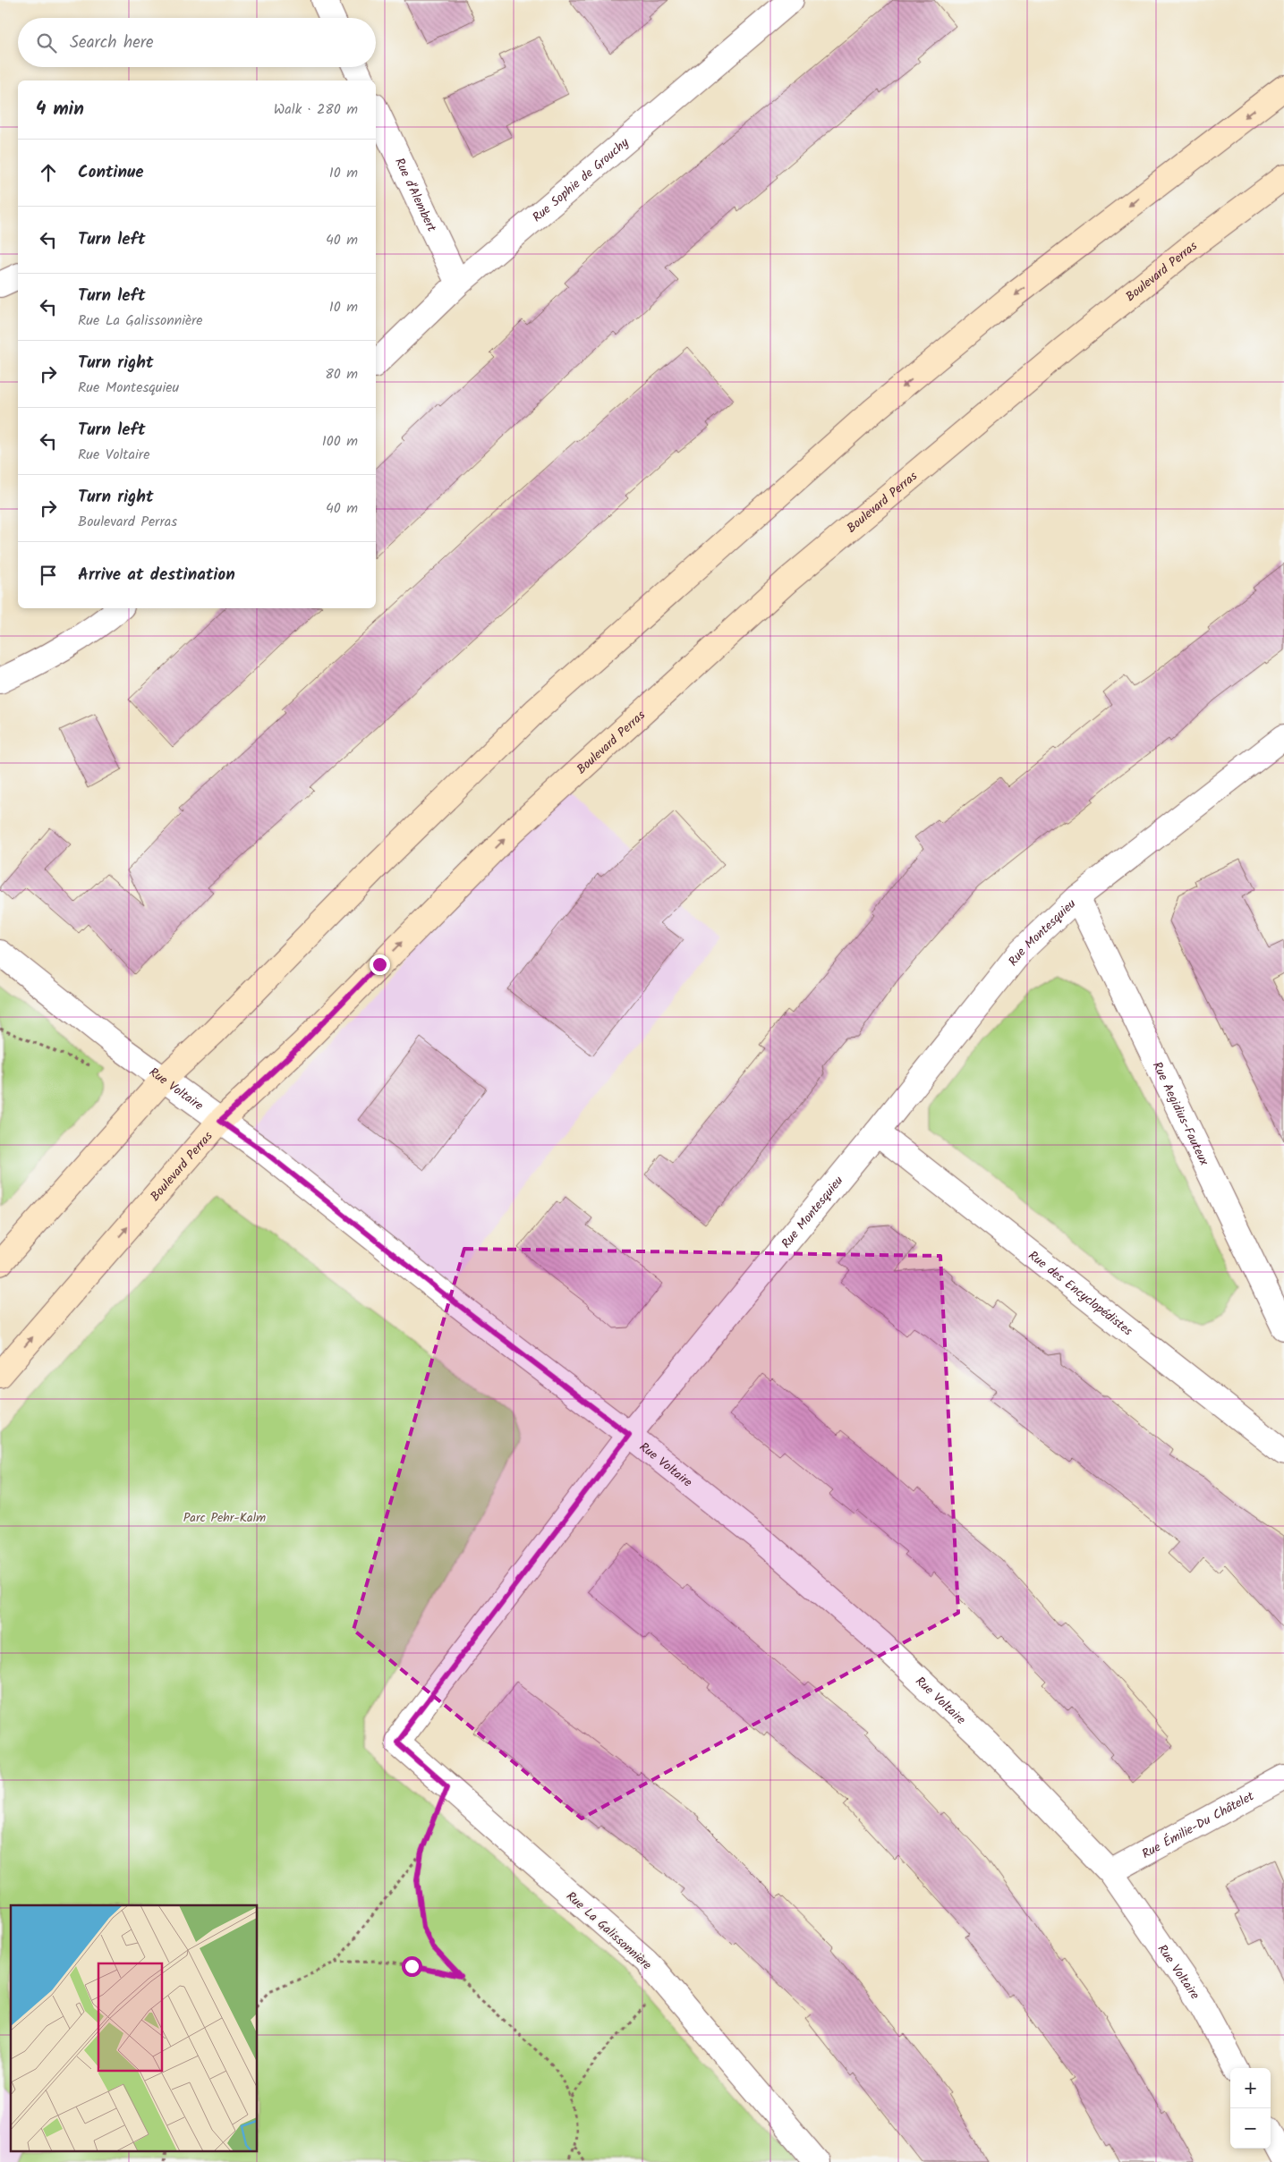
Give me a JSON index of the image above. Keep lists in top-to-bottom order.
{
  "streets": {
    "main road": ["Boulevard Perras"],
    "street": [
      "Rue Sophie de Grouchy",
      "Rue d'Alembert",
      "Rue Montesquieu",
      "Rue Voltaire",
      "Rue Aegidius-Fauteux",
      "Rue des Encyclopédistes",
      "Rue Émilie-Du Châtelet",
      "Rue La Galissonnière"
    ]
  },
  "crossings": [
    ["Rue Sophie de Grouchy", "Rue d'Alembert"],
    ["Boulevard Perras", "Rue Voltaire"],
    ["Rue Montesquieu", "Rue Voltaire"],
    ["Rue Montesquieu", "Rue Aegidius-Fauteux"],
    ["Rue Montesquieu", "Rue des Encyclopédistes"],
    ["Rue Montesquieu", "Rue La Galissonnière"],
    ["Rue Voltaire", "Rue Émilie-Du Châtelet"]
  ],
  "parks": ["Parc Pehr-Kalm"],
  "page": {
    "search": "Search here",
    "heading": ["4 min", "Walk · 280 m"],
    "list": [
      ["Continue", "10 m"],
      ["Turn left", "40 m"],
      ["Turn left", "Rue La Galissonnière", "10 m"],
      ["Turn right", "Rue Montesquieu", "80 m"],
      ["Turn left", "Rue Voltaire", "100 m"],
      ["Turn right", "Boulevard Perras", "40 m"],
      "Arrive at destination"
    ],
    "map_buttons": ["+", "−"]
  }
}
